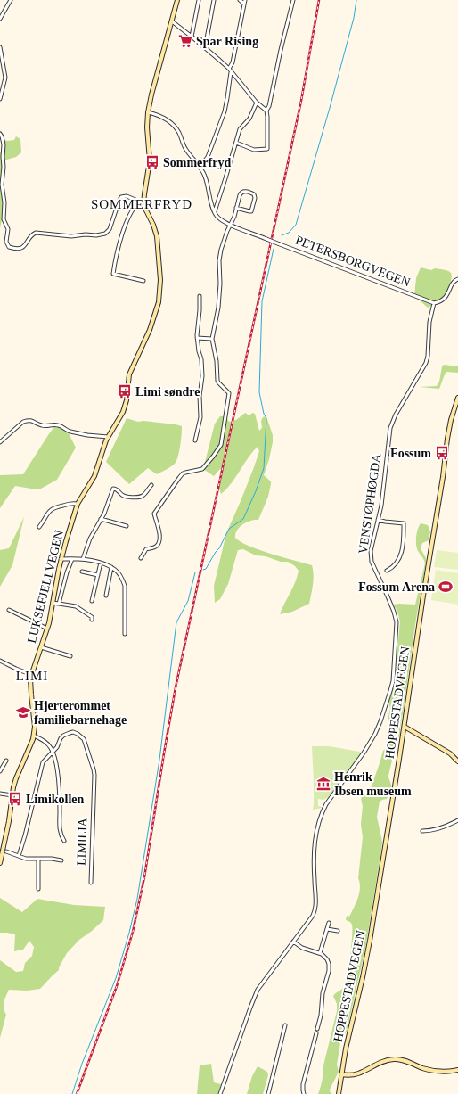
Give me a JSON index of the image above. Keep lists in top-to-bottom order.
{
  "streets": {
    "main road": ["LUKSEFJELLVEGEN", "HOPPESTADVEGEN"],
    "street": ["PETERSBORGVEGEN", "VENSTØPHØGDA", "LIMILIA"]
  },
  "crossings": [
    ["PETERSBORGVEGEN", "VENSTØPHØGDA"]
  ],
  "districts": ["SOMMERFRYD", "LIMI"],
  "places": {
    "supermarket": ["Spar Rising"],
    "bus stop": [
      "Sommerfryd",
      "Limi søndre",
      "Fossum",
      "Limikollen"
    ],
    "sports": ["Fossum Arena"],
    "school or university": ["Hjerterommet familiebarnehage"],
    "museum": ["Henrik Ibsen museum"]
  }
}
